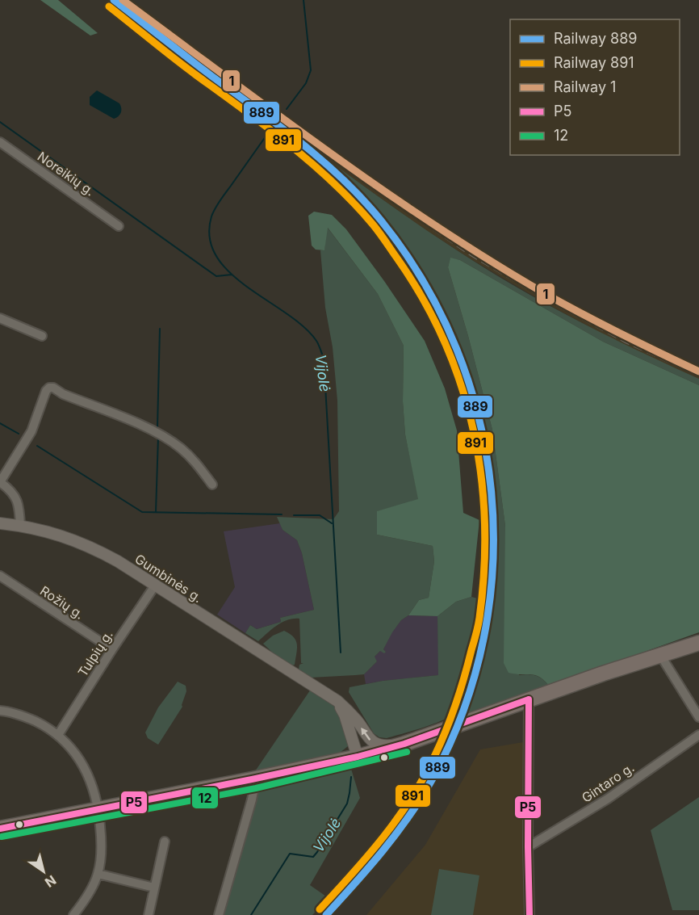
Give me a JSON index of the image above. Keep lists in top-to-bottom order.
{
  "streets": {
    "main road": ["Gumbinės g."],
    "street": [
      "Noreikių g.",
      "Rožių g.",
      "Tulpių g.",
      "Gintaro g."
    ]
  },
  "crossings": [
    ["Gumbinės g.", "Tulpių g."],
    ["Rožių g.", "Tulpių g."]
  ],
  "water": ["Vijolė"],
  "lines": [
    "rail line 889",
    "rail line 1",
    "rail line 891",
    "transit line P5",
    "transit line 12"
  ],
  "legend": [
    "Railway 889",
    "Railway 891",
    "Railway 1",
    "P5",
    "12"
  ],
  "north": "bottom right"
}
